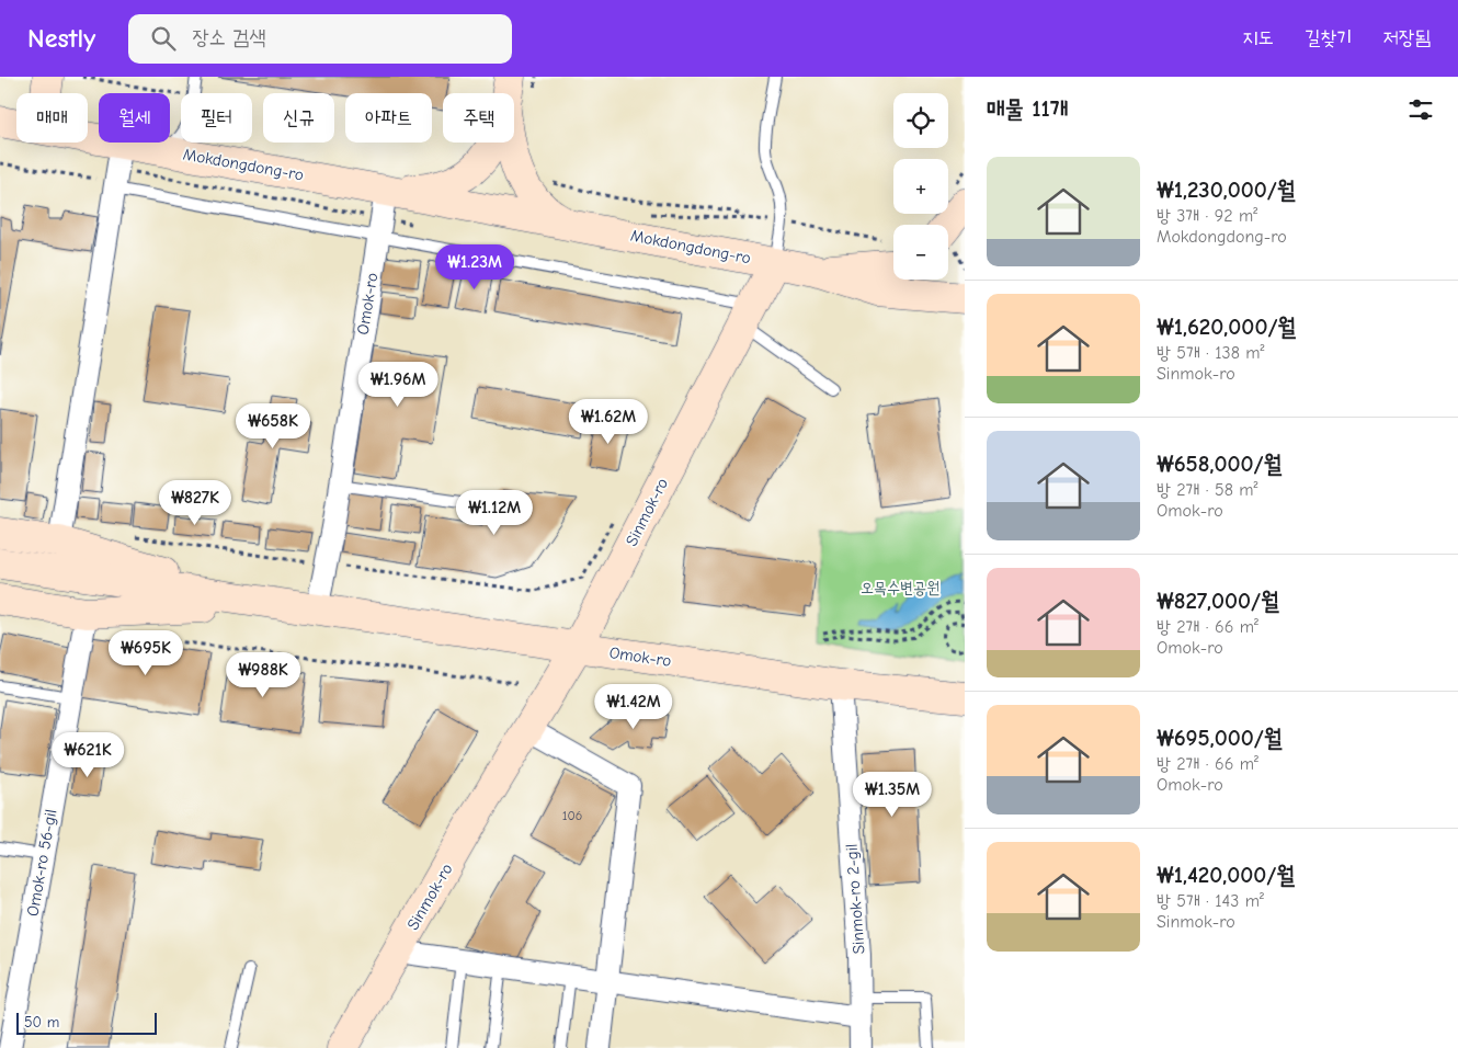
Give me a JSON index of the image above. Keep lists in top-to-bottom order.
{
  "streets": {
    "main road": ["Mokdongdong-ro", "Omok-ro", "Sinmok-ro"],
    "street": ["Omok-ro 56-gil", "Sinmok-ro 2-gil"]
  },
  "crossings": [
    ["Mokdongdong-ro", "Omok-ro"],
    ["Mokdongdong-ro", "Sinmok-ro"],
    ["Omok-ro", "Sinmok-ro"],
    ["Omok-ro", "Omok-ro 56-gil"],
    ["Omok-ro", "Sinmok-ro 2-gil"],
    ["Sinmok-ro", "Sinmok-ro 2-gil"]
  ],
  "parks": ["오목수변공원"],
  "house_numbers": ["106"],
  "scale_bar": "50 m",
  "page": {
    "header": "Nestly",
    "search": "장소 검색",
    "nav": ["지도", "길찾기", "저장됨"],
    "heading": "매물 11개",
    "map_buttons": ["+", "−"],
    "chip": [
      "매매",
      "월세",
      "필터",
      "신규",
      "아파트",
      "주택"
    ],
    "list": [
      {
        "name": "₩1,230,000/월",
        "note": "방 3개 · 92 m² · Mokdongdong-ro"
      },
      {
        "name": "₩1,620,000/월",
        "note": "방 5개 · 138 m² · Sinmok-ro"
      },
      {
        "name": "₩658,000/월",
        "note": "방 2개 · 58 m² · Omok-ro"
      },
      {
        "name": "₩827,000/월",
        "note": "방 2개 · 66 m² · Omok-ro"
      },
      {
        "name": "₩695,000/월",
        "note": "방 2개 · 66 m² · Omok-ro"
      },
      {
        "name": "₩1,420,000/월",
        "note": "방 5개 · 143 m² · Sinmok-ro"
      }
    ],
    "price": [
      "₩1.23M",
      "₩1.96M",
      "₩1.62M",
      "₩658K",
      "₩827K",
      "₩1.12M",
      "₩695K",
      "₩988K",
      "₩1.42M",
      "₩621K",
      "₩1.35M"
    ],
    "scale": "50 m"
  }
}
